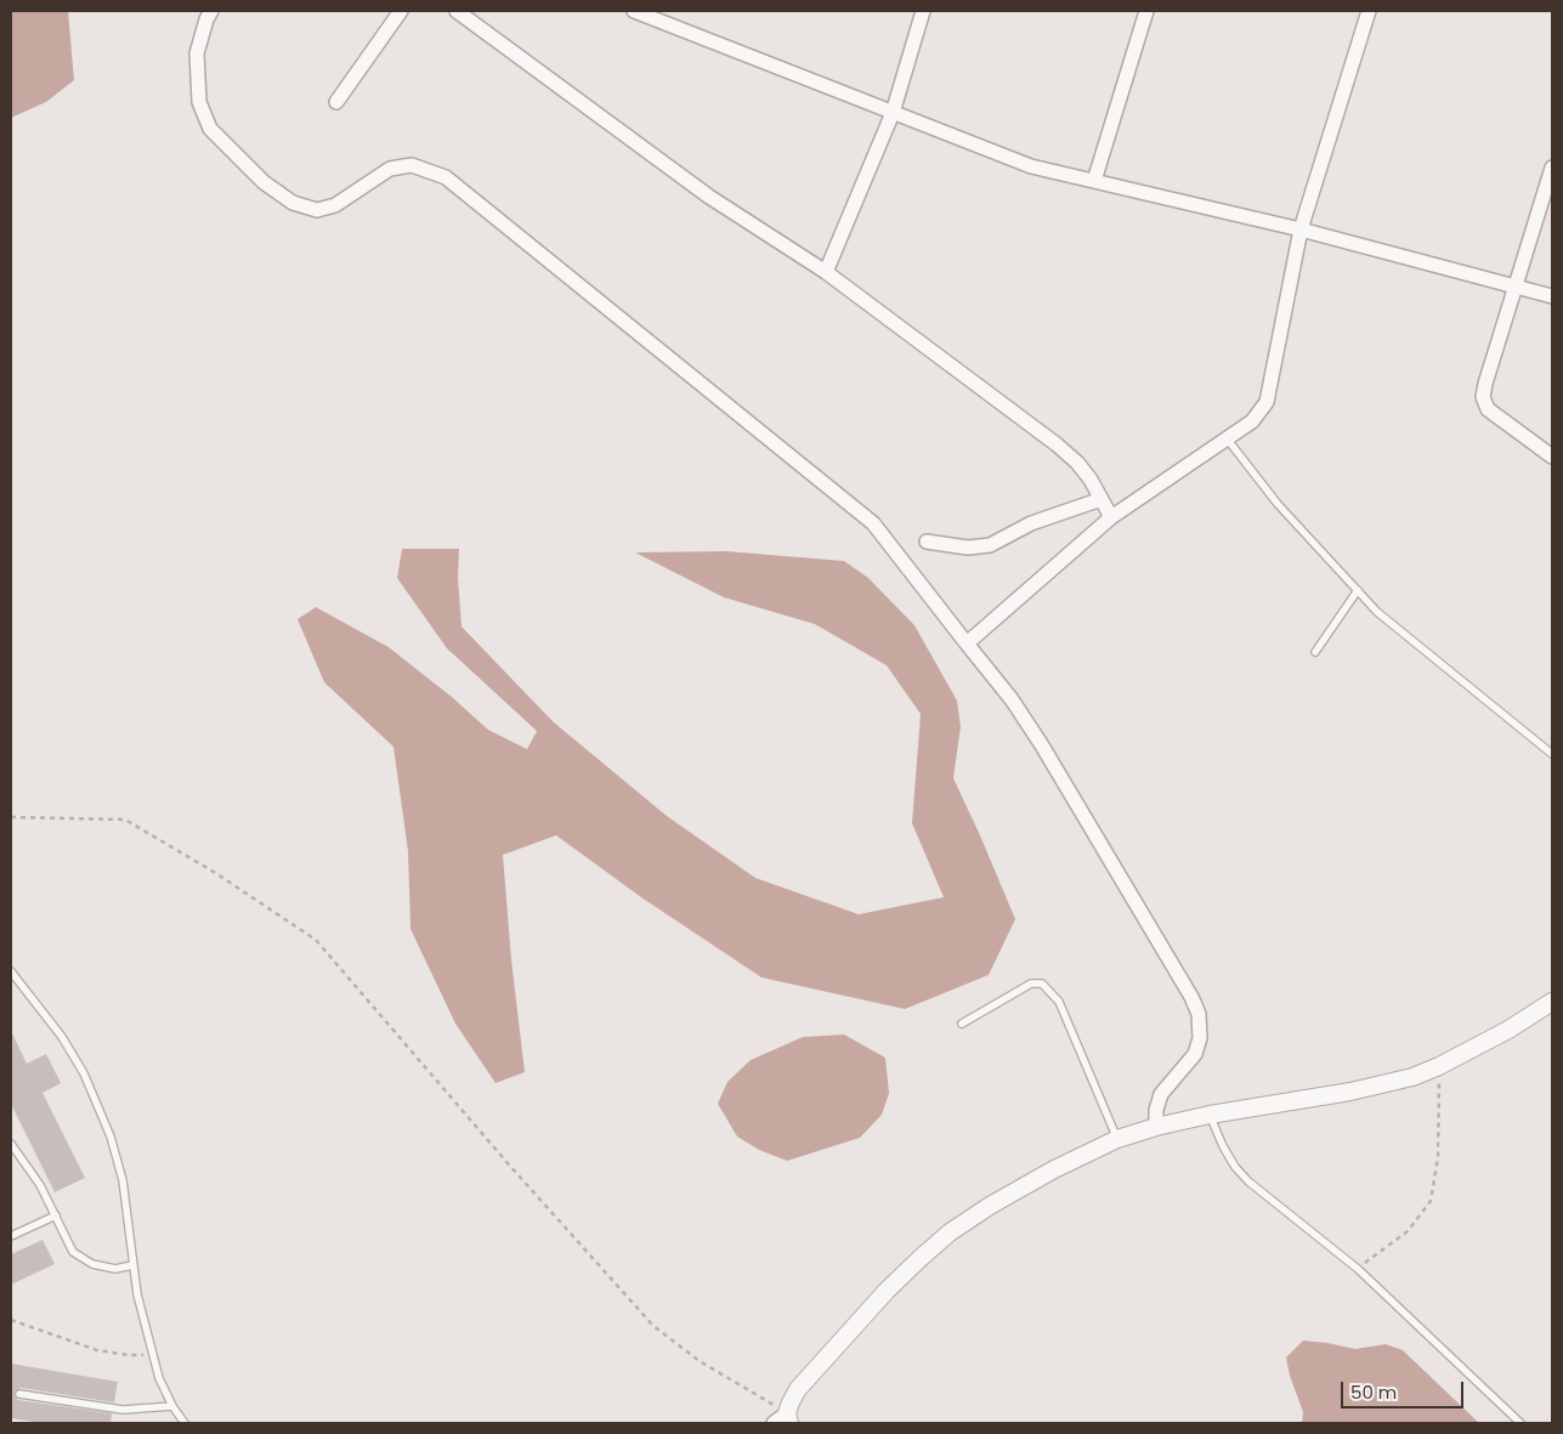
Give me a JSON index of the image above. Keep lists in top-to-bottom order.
{
  "scale_bar": "50 m"
}
